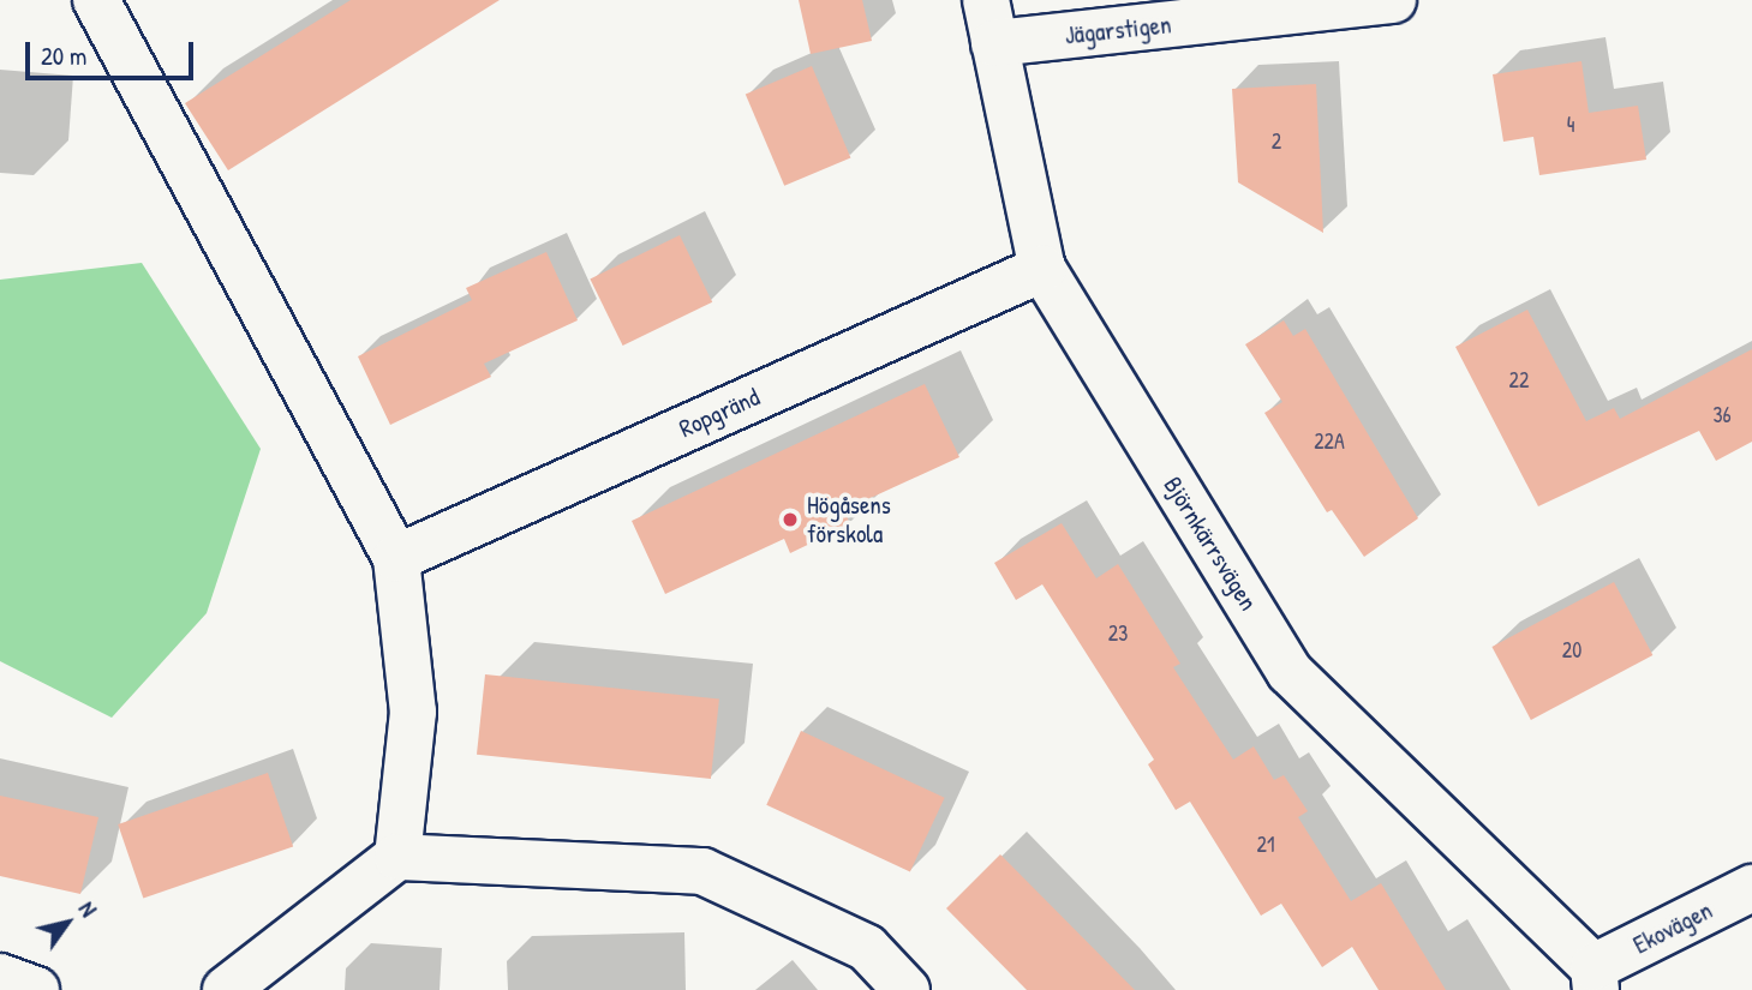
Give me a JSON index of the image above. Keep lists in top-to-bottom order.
{
  "streets": {
    "street": [
      "Jägarstigen",
      "Ropgränd",
      "Björnkärrsvägen",
      "Ekovägen"
    ]
  },
  "crossings": [
    ["Jägarstigen", "Björnkärrsvägen"],
    ["Ropgränd", "Björnkärrsvägen"],
    ["Björnkärrsvägen", "Ekovägen"]
  ],
  "places": ["Högåsens förskola"],
  "house_numbers": [
    "4",
    "2",
    "22",
    "36",
    "22A",
    "23",
    "20",
    "21"
  ],
  "scale_bar": "20 m",
  "north": "top right"
}
